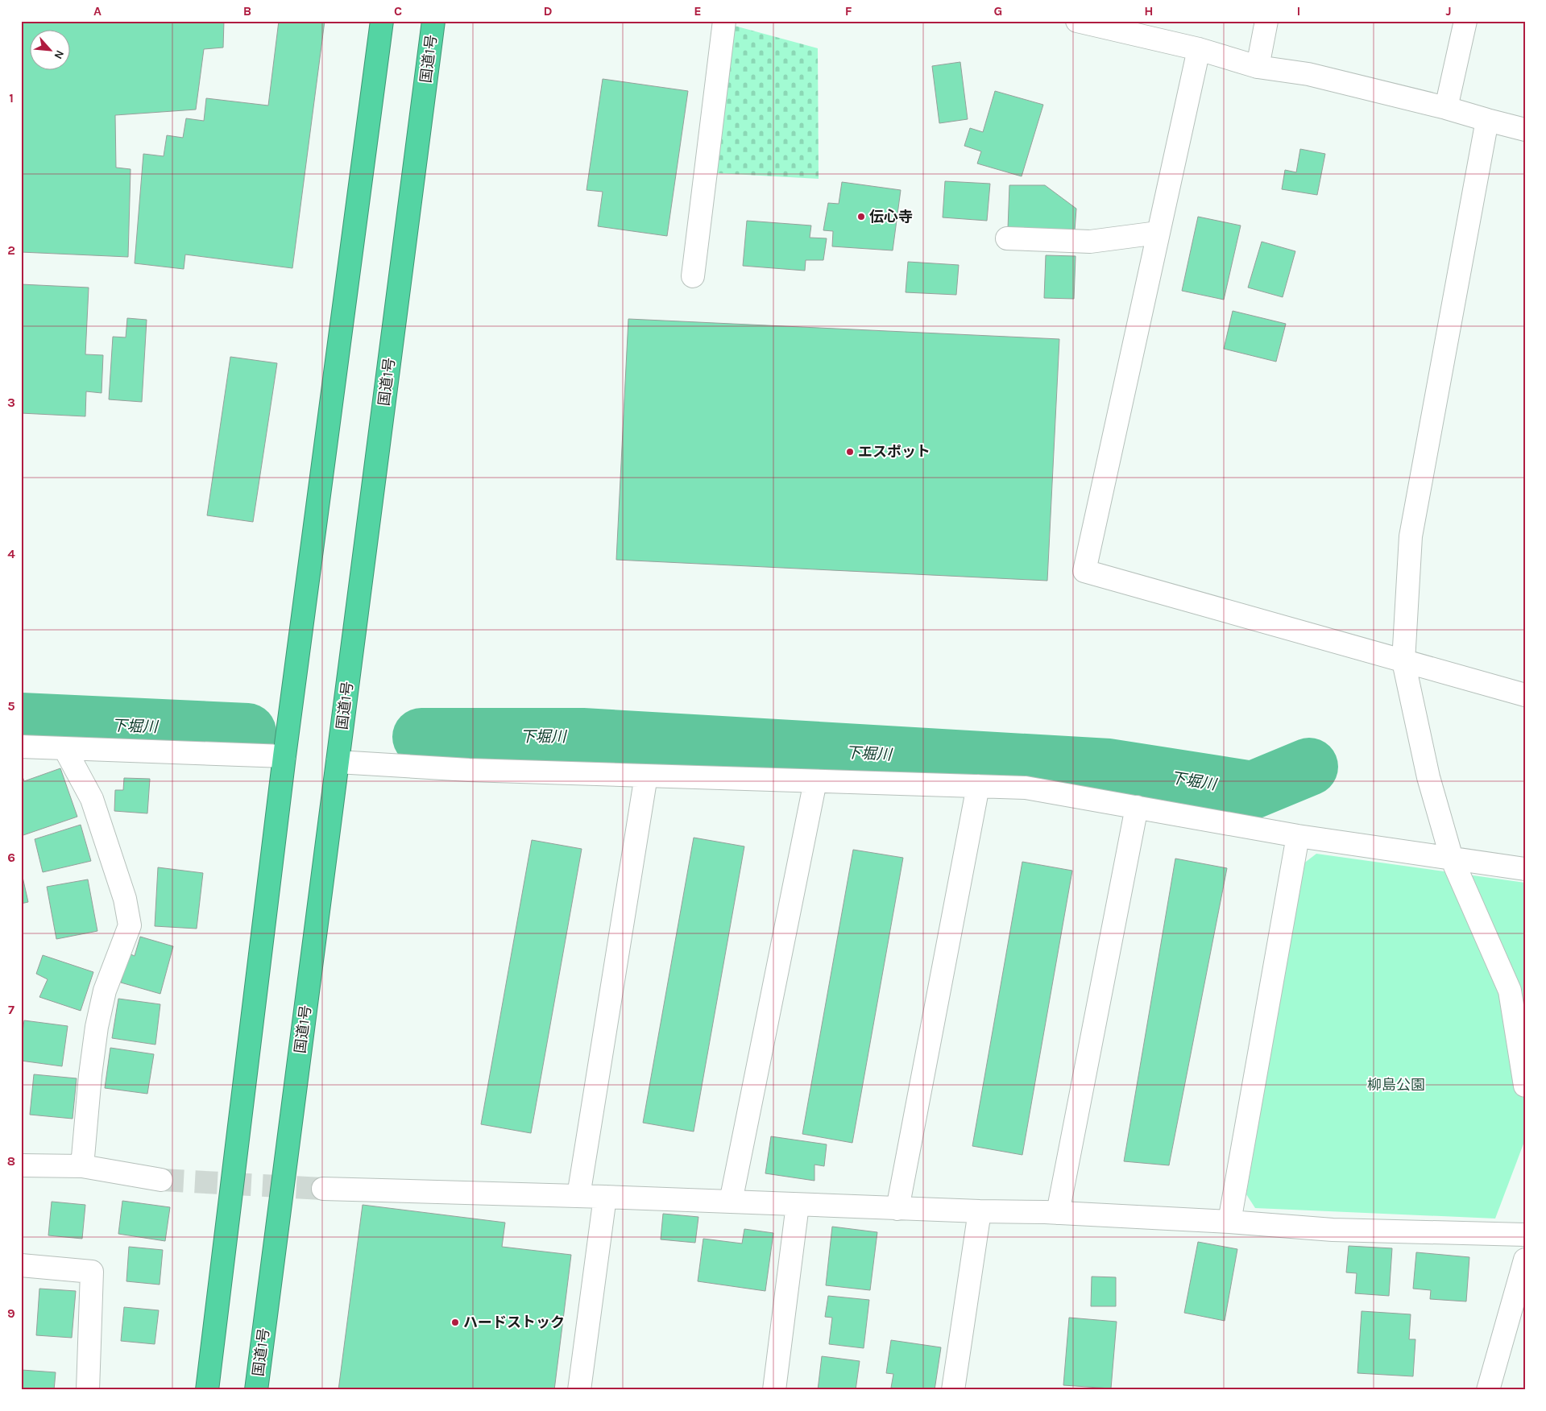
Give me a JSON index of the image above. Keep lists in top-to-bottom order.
{
  "streets": {
    "highway": ["国道1号"]
  },
  "water": ["下堀川"],
  "parks": ["柳島公園"],
  "places": ["伝心寺", "エスポット", "ハードストック"],
  "north": "bottom right",
  "grid": {
    "columns": [
      "A",
      "B",
      "C",
      "D",
      "E",
      "F",
      "G",
      "H",
      "I",
      "J"
    ],
    "rows": [
      "1",
      "2",
      "3",
      "4",
      "5",
      "6",
      "7",
      "8",
      "9"
    ]
  }
}
